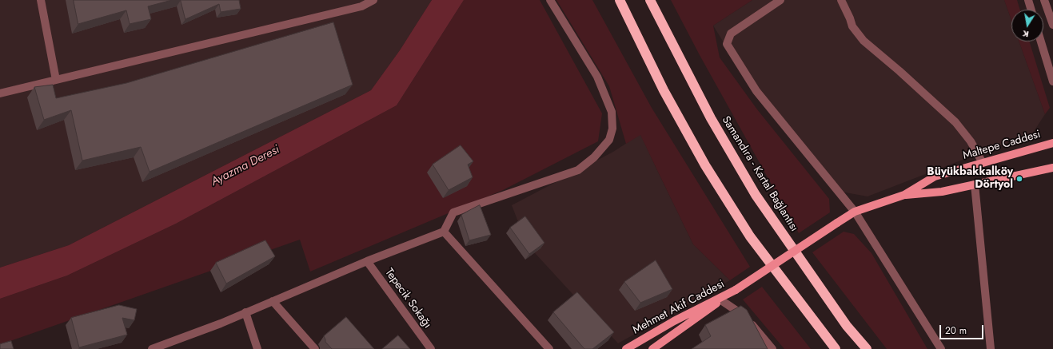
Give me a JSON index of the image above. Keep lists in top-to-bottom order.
{
  "streets": {
    "highway": ["Samandıra - Kartal Bağlantısı"],
    "main road": ["Maltepe Caddesi", "Mehmet Akif Caddesi"],
    "street": ["Tepecik Sokağı"]
  },
  "crossings": [
    ["Maltepe Caddesi", "Mehmet Akif Caddesi"]
  ],
  "water": ["Ayazma Deresi"],
  "places": ["Büyükbakkalköy Dörtyol"],
  "scale_bar": "20 m",
  "north": "bottom"
}
